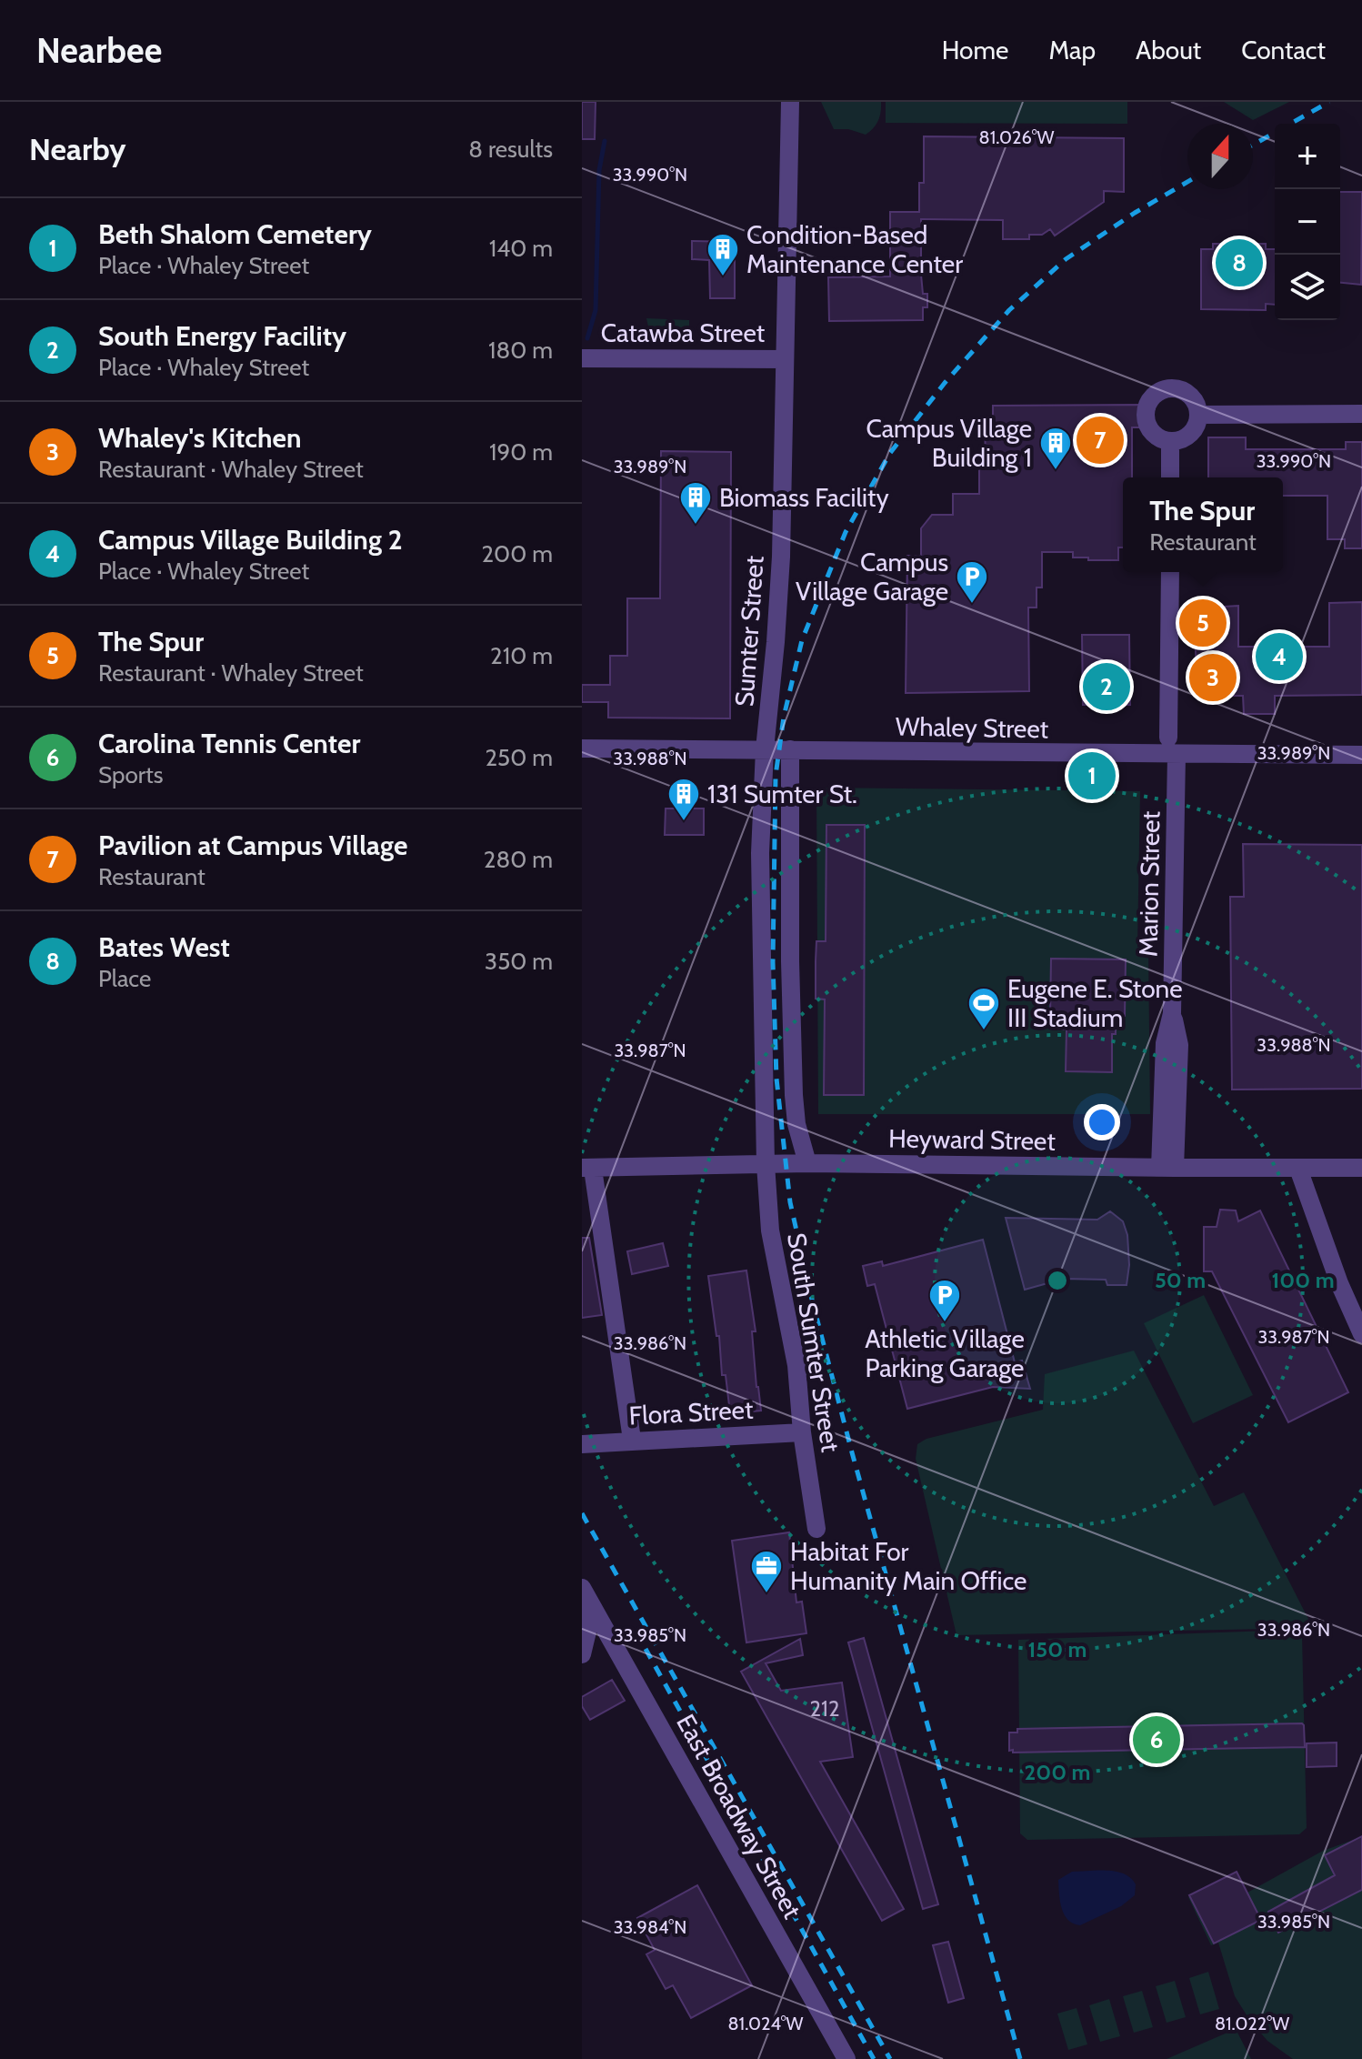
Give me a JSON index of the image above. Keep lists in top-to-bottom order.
{
  "streets": {
    "street": [
      "Catawba Street",
      "Sumter Street",
      "Whaley Street",
      "Marion Street",
      "Heyward Street",
      "South Sumter Street",
      "Flora Street",
      "East Broadway Street"
    ]
  },
  "crossings": [
    ["Catawba Street", "Sumter Street"],
    ["Sumter Street", "Whaley Street"],
    ["Sumter Street", "Heyward Street"],
    ["Sumter Street", "South Sumter Street"],
    ["Whaley Street", "Marion Street"],
    ["Marion Street", "Heyward Street"],
    ["Heyward Street", "South Sumter Street"],
    ["South Sumter Street", "Flora Street"]
  ],
  "places": {
    "building": [
      "Condition-Based Maintenance Center",
      "Campus Village Building 1",
      "Biomass Facility",
      "131 Sumter St."
    ],
    "parking": ["Campus Village Garage", "Athletic Village Parking Garage"],
    "sports": ["Eugene E. Stone III Stadium"],
    "office": ["Habitat For Humanity Main Office"]
  },
  "house_numbers": ["212"],
  "north": "top",
  "page": {
    "header": "Nearbee",
    "nav": [
      "Home",
      "Map",
      "About",
      "Contact"
    ],
    "heading": ["Nearby", "8 results"],
    "map_buttons": ["+", "−"],
    "list": [
      {
        "mark": "1",
        "name": "Beth Shalom Cemetery",
        "note": "Place · Whaley Street",
        "value": "140 m"
      },
      {
        "mark": "2",
        "name": "South Energy Facility",
        "note": "Place · Whaley Street",
        "value": "180 m"
      },
      {
        "mark": "3",
        "name": "Whaley's Kitchen",
        "note": "Restaurant · Whaley Street",
        "value": "190 m"
      },
      {
        "mark": "4",
        "name": "Campus Village Building 2",
        "note": "Place · Whaley Street",
        "value": "200 m"
      },
      {
        "mark": "5",
        "name": "The Spur",
        "note": "Restaurant · Whaley Street",
        "value": "210 m"
      },
      {
        "mark": "6",
        "name": "Carolina Tennis Center",
        "note": "Sports",
        "value": "250 m"
      },
      {
        "mark": "7",
        "name": "Pavilion at Campus Village",
        "note": "Restaurant",
        "value": "280 m"
      },
      {
        "mark": "8",
        "name": "Bates West",
        "note": "Place",
        "value": "350 m"
      }
    ],
    "pins": [
      "8",
      "7",
      "5",
      "4",
      "3",
      "2",
      "1",
      "6"
    ],
    "popup": ["The Spur", "Restaurant"]
  },
  "coordinates": [
    "81.026°W",
    "33.990°N",
    "33.989°N",
    "33.988°N",
    "33.987°N",
    "33.986°N",
    "33.985°N",
    "33.984°N",
    "81.024°W",
    "81.022°W"
  ],
  "rings": [
    "50 m",
    "100 m",
    "150 m",
    "200 m"
  ]
}
